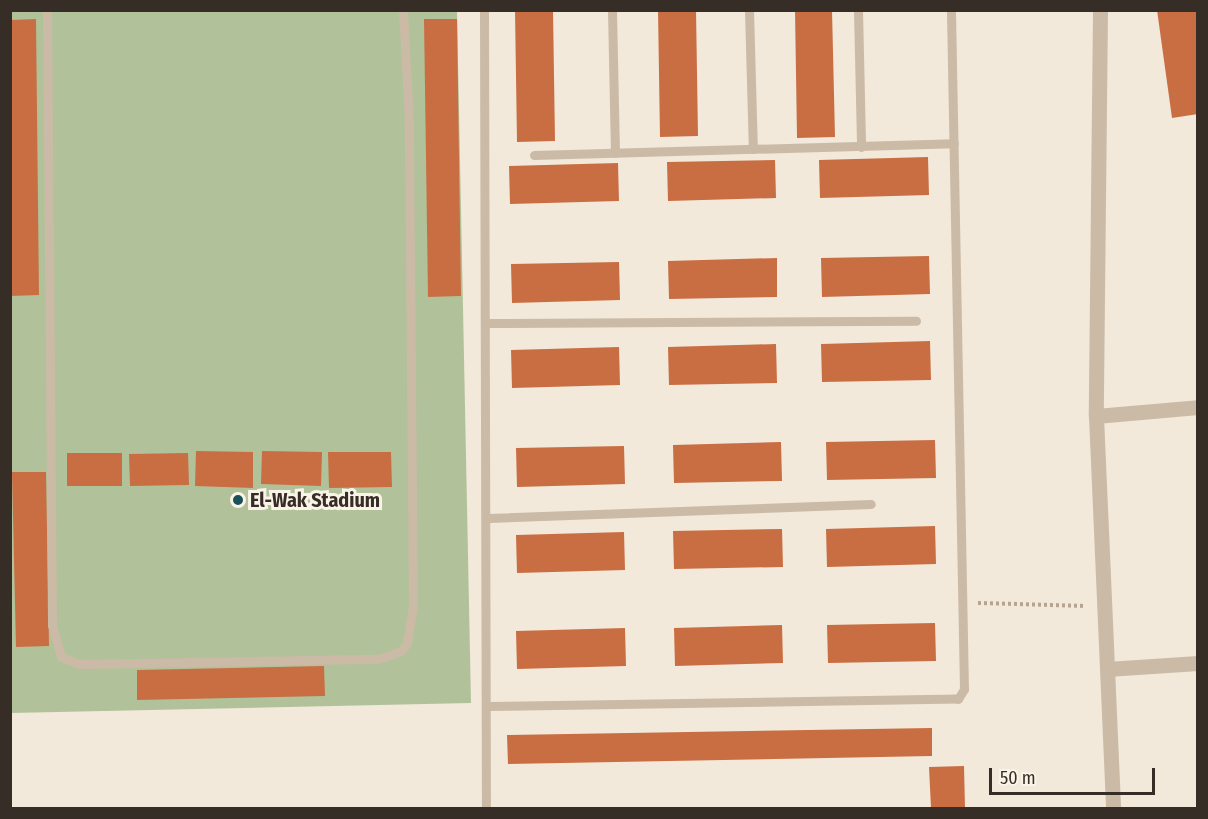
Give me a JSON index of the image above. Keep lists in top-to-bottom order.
{
  "places": ["El-Wak Stadium"],
  "scale_bar": "50 m"
}
